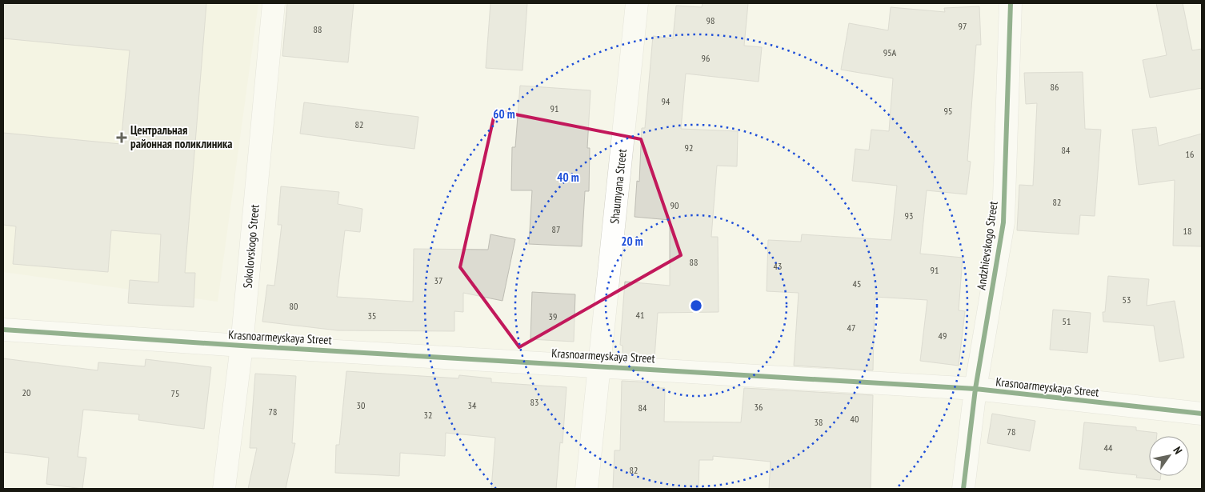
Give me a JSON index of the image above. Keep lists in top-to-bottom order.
{
  "streets": {
    "street": [
      "Shaumyana Street",
      "Andzhievskogo Street",
      "Sokolovskogo Street",
      "Krasnoarmeyskaya Street"
    ]
  },
  "crossings": [
    ["Shaumyana Street", "Krasnoarmeyskaya Street"],
    ["Andzhievskogo Street", "Krasnoarmeyskaya Street"],
    ["Sokolovskogo Street", "Krasnoarmeyskaya Street"]
  ],
  "places": {
    "health": ["Центральная районная поликлиника"]
  },
  "house_numbers": [
    "98",
    "97",
    "88",
    "95А",
    "96",
    "86",
    "94",
    "91",
    "95",
    "82",
    "92",
    "84",
    "16",
    "82",
    "90",
    "93",
    "87",
    "18",
    "88",
    "43",
    "91",
    "37",
    "45",
    "53",
    "80",
    "41",
    "35",
    "39",
    "51",
    "47",
    "49",
    "20",
    "75",
    "83",
    "30",
    "34",
    "36",
    "84",
    "78",
    "32",
    "40",
    "38",
    "78",
    "44",
    "82"
  ],
  "north": "top right",
  "rings": ["60 m", "40 m", "20 m"]
}
